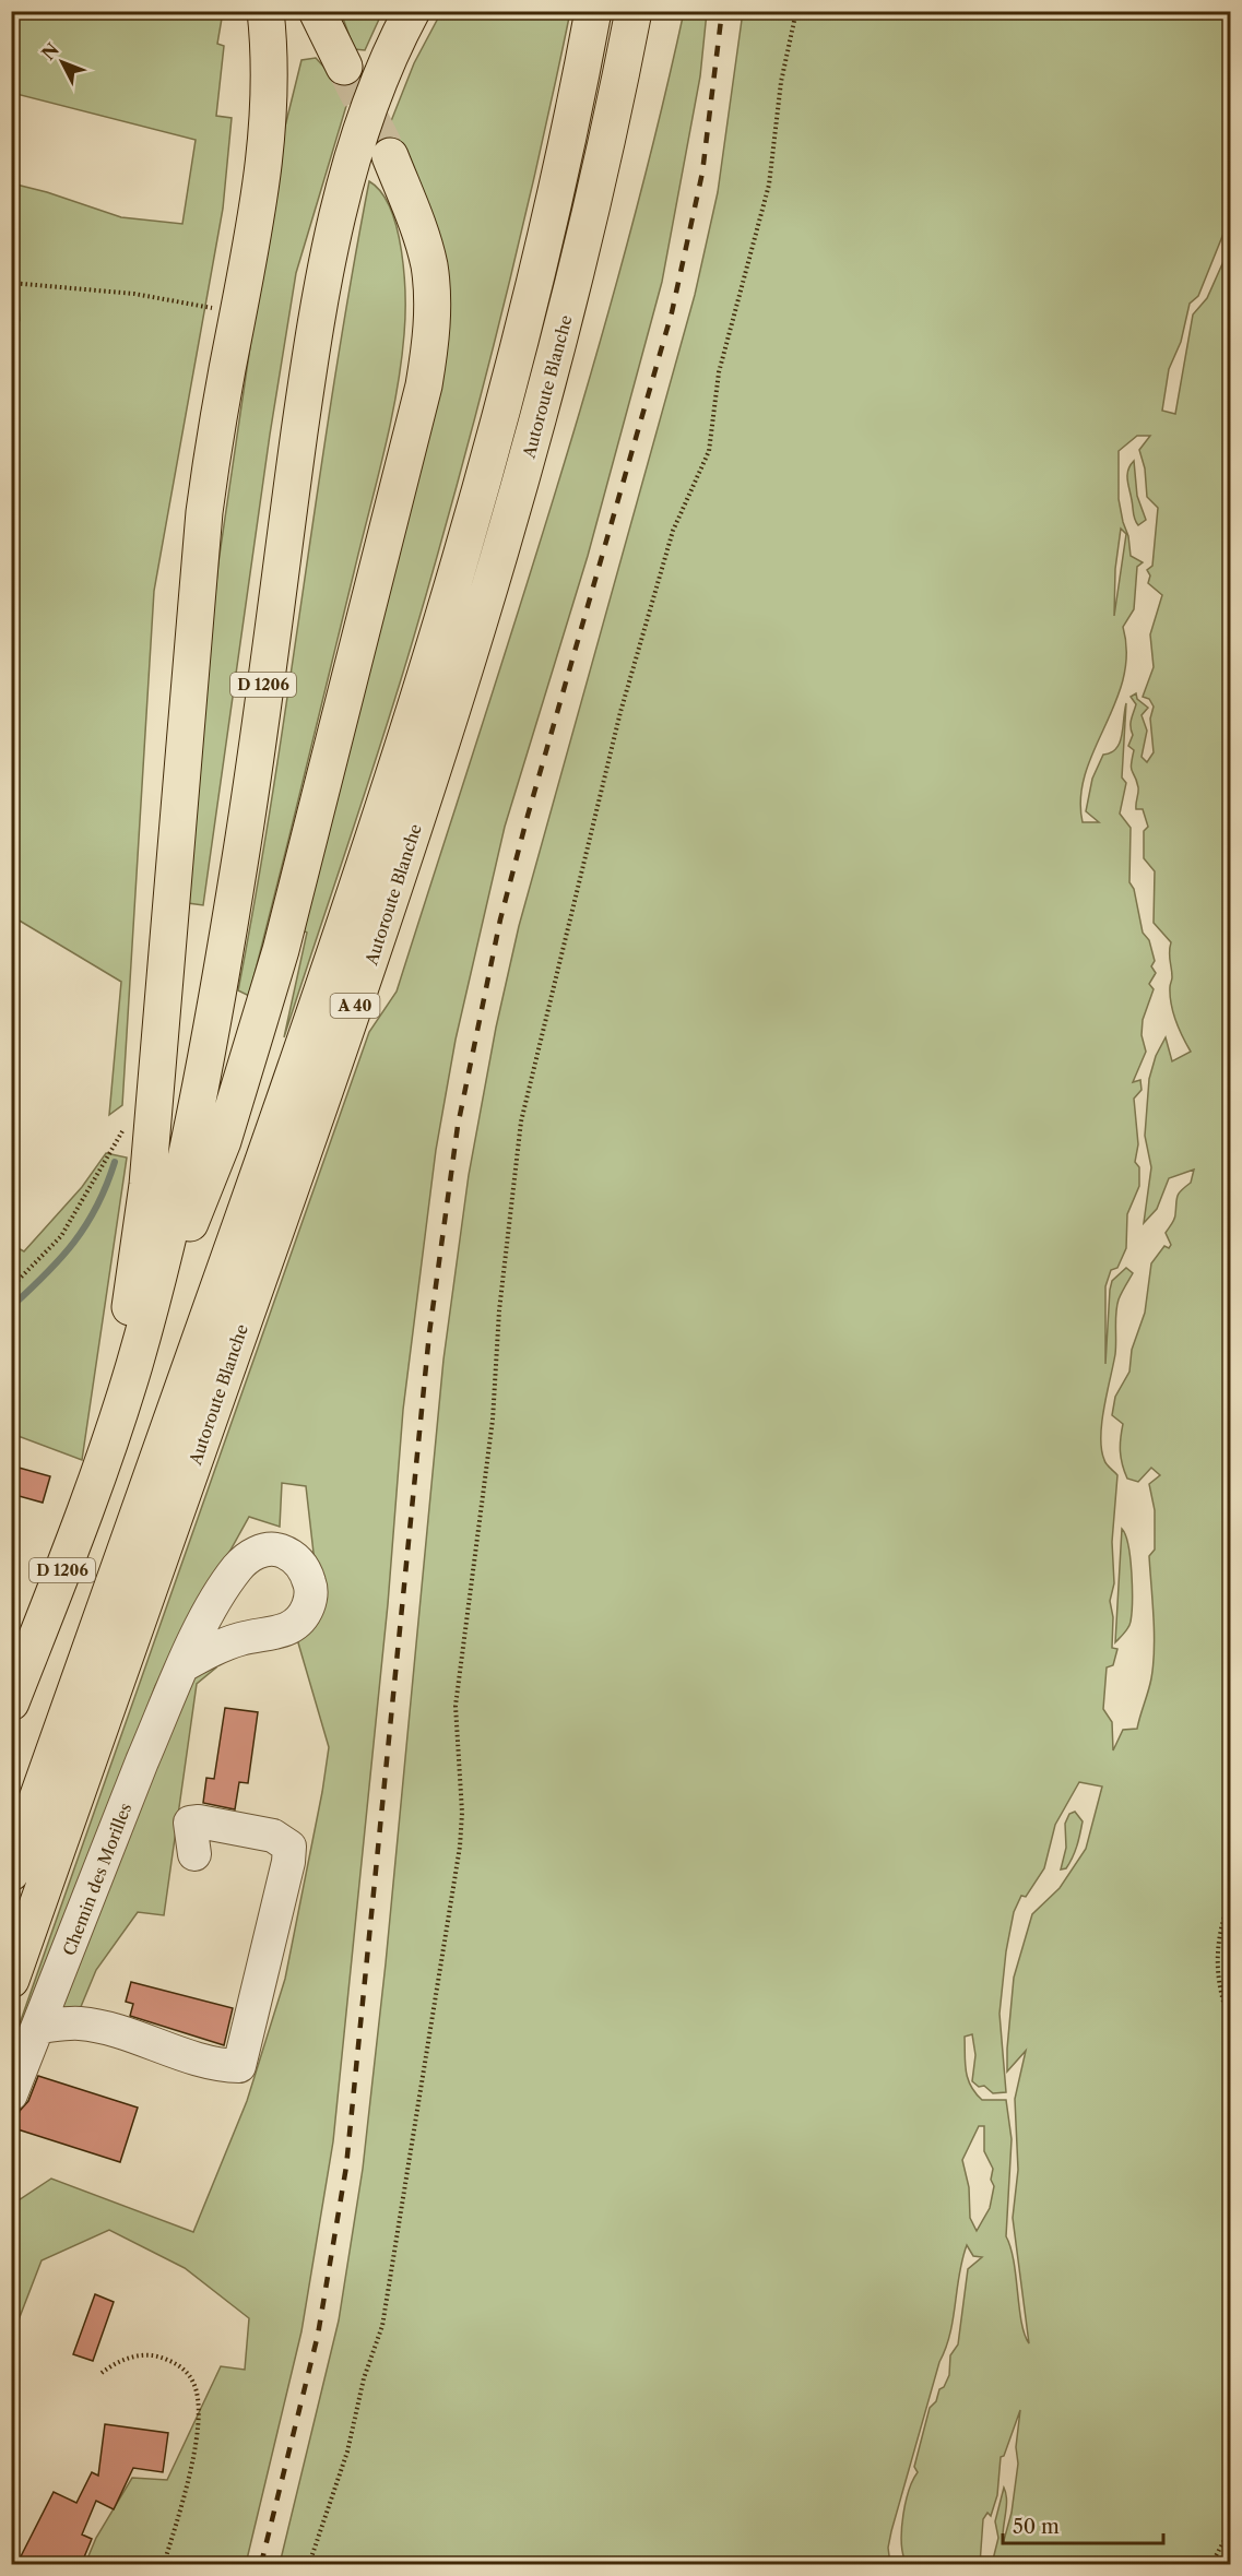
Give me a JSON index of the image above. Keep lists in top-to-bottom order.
{
  "streets": {
    "main road": ["Autoroute Blanche", "D 1206", "A 40"],
    "street": ["Chemin des Morilles"]
  },
  "scale_bar": "50 m",
  "north": "top left"
}
